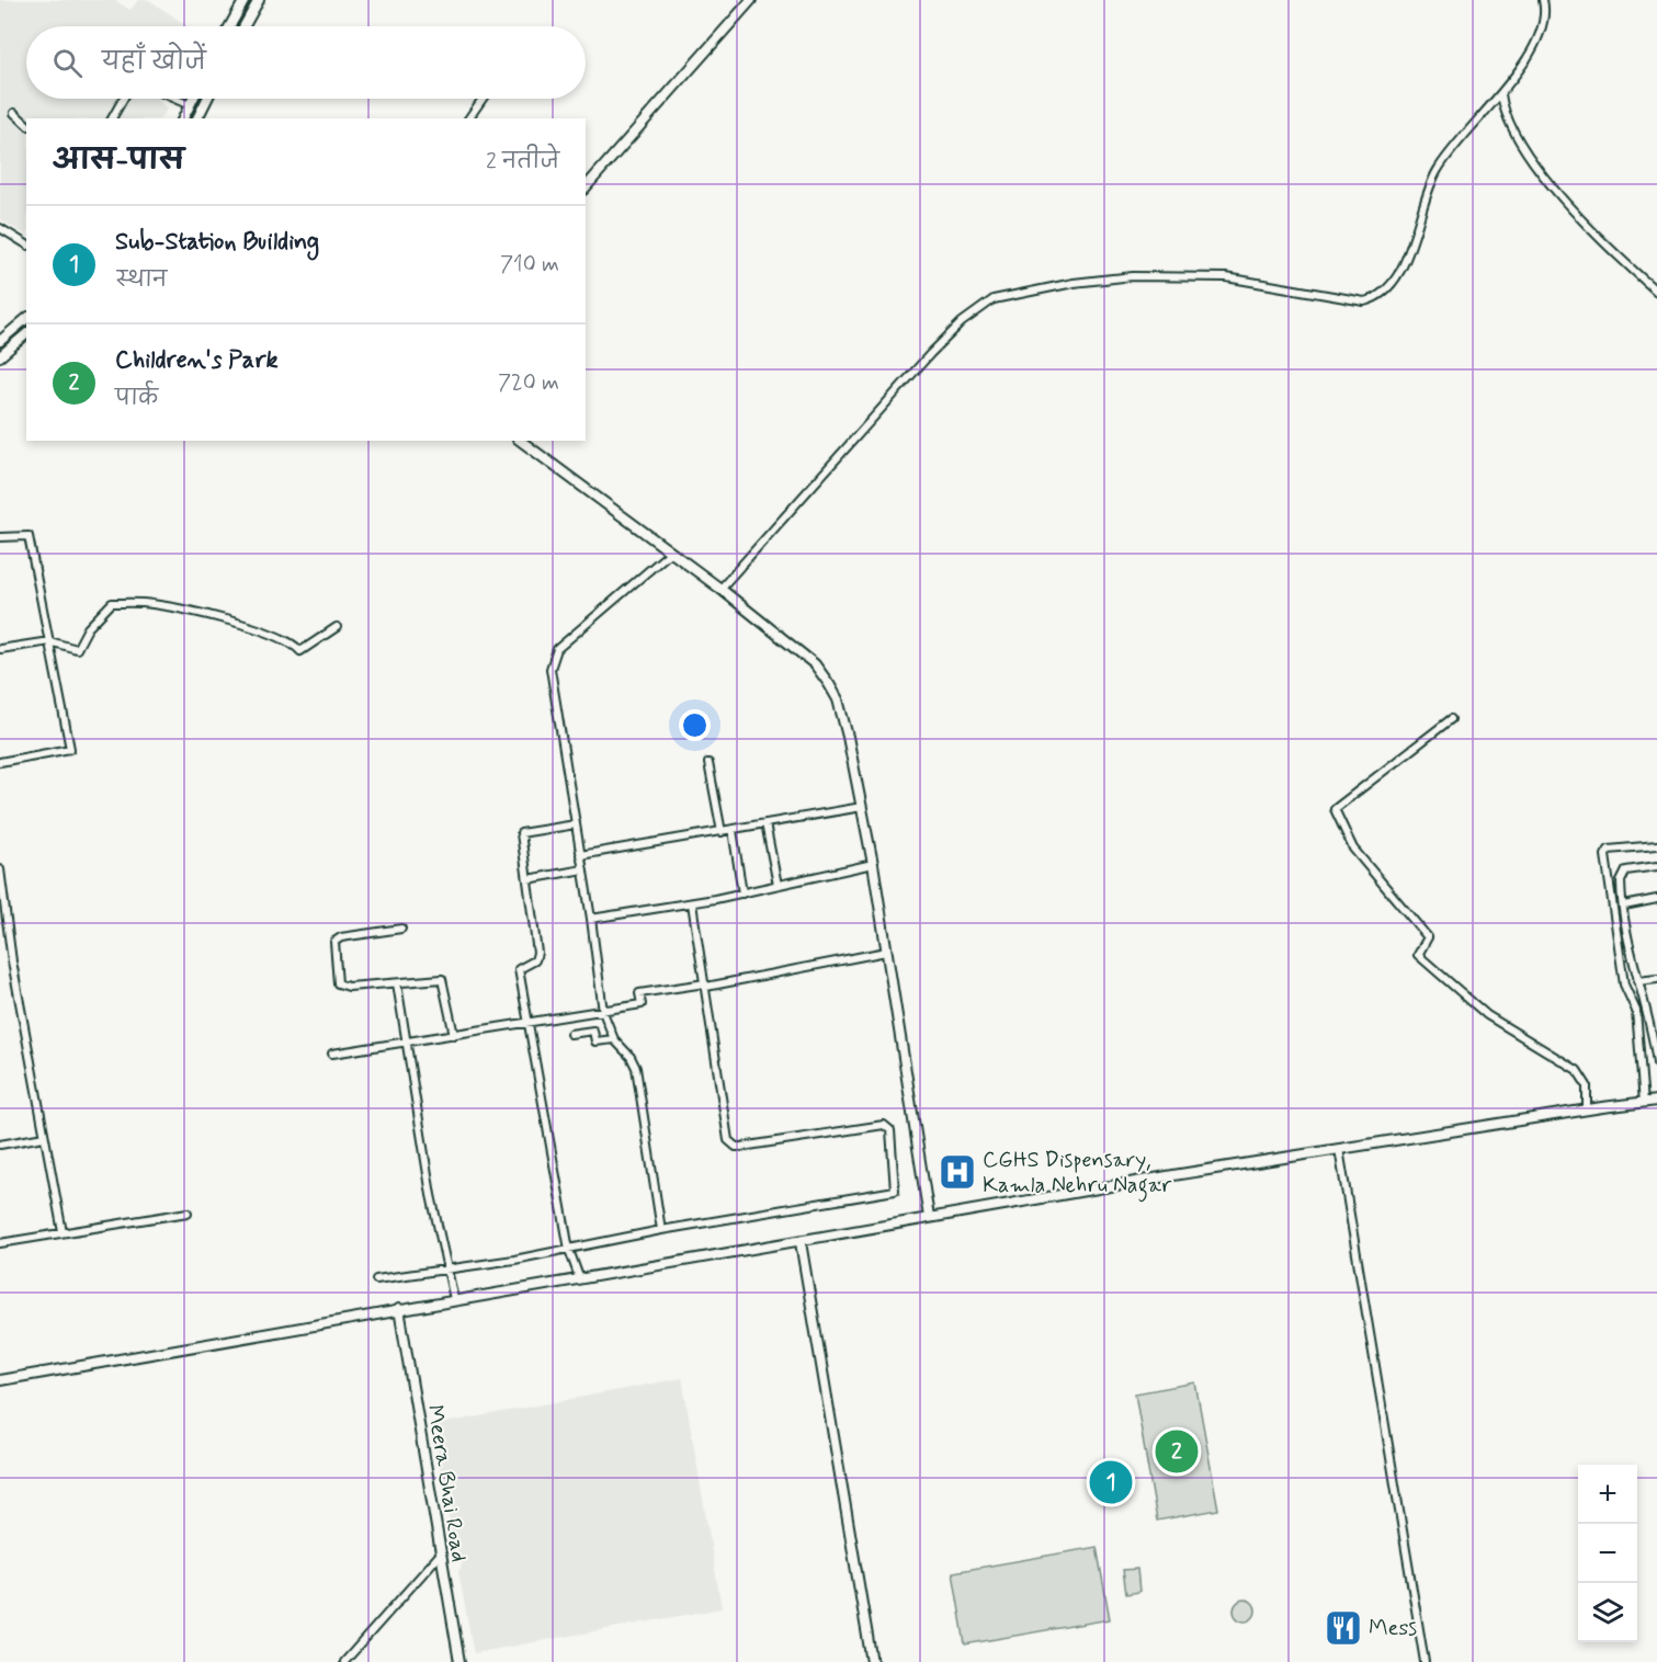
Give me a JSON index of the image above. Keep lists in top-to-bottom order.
{
  "streets": {
    "street": ["Meera Bhai Road"]
  },
  "places": {
    "hospital": ["CGHS Dispensary, Kamla Nehru Nagar"],
    "restaurant": ["Mess"]
  },
  "page": {
    "search": "यहाँ खोजें",
    "heading": ["आस-पास", "2 नतीजे"],
    "list": [
      {
        "mark": "1",
        "name": "Sub-Station Building",
        "note": "स्थान",
        "value": "710 m"
      },
      {
        "mark": "2",
        "name": "Children's Park",
        "note": "पार्क",
        "value": "720 m"
      }
    ],
    "pins": ["2", "1"],
    "map_buttons": ["+", "−"]
  }
}
